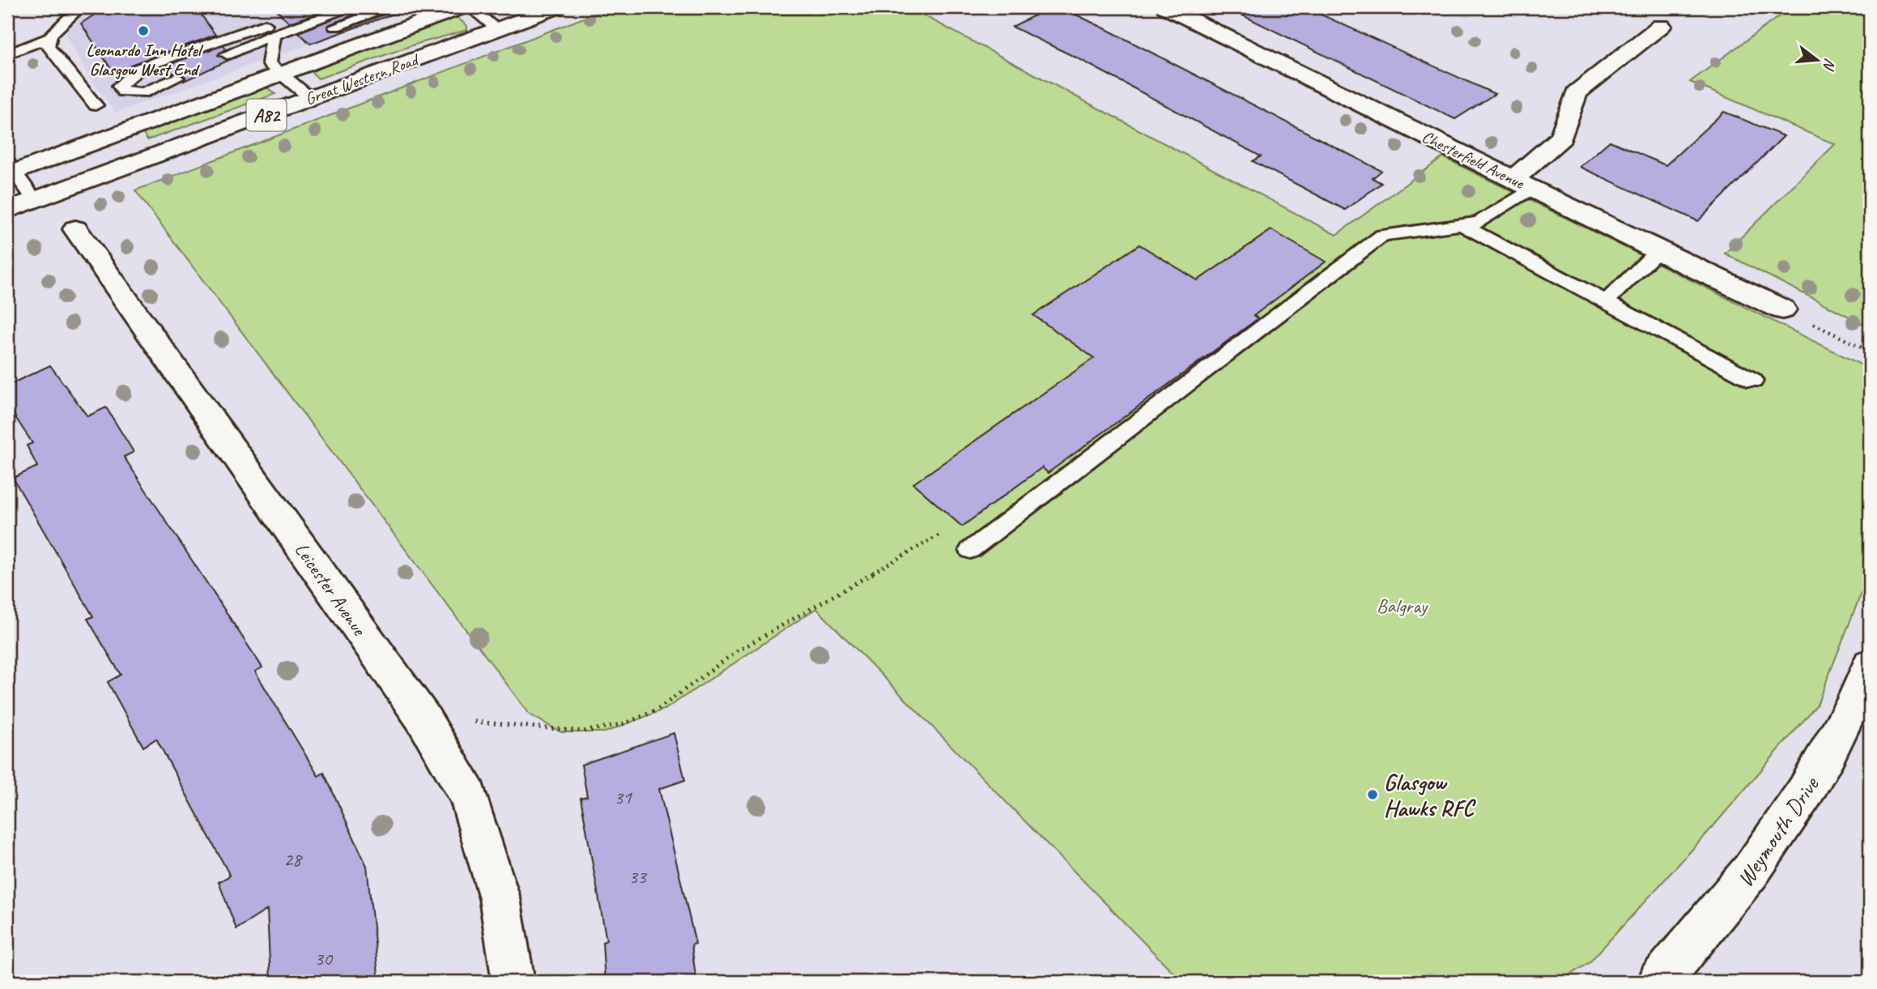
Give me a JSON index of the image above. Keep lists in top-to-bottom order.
{
  "streets": {
    "street": [
      "Great Western Road",
      "A82",
      "Chesterfield Avenue",
      "Leicester Avenue",
      "Weymouth Drive"
    ]
  },
  "parks": ["Balgray"],
  "places": ["Leonardo Inn Hotel Glasgow West End", "Glasgow Hawks RFC"],
  "house_numbers": [
    "31",
    "28",
    "33",
    "30"
  ],
  "north": "right"
}
